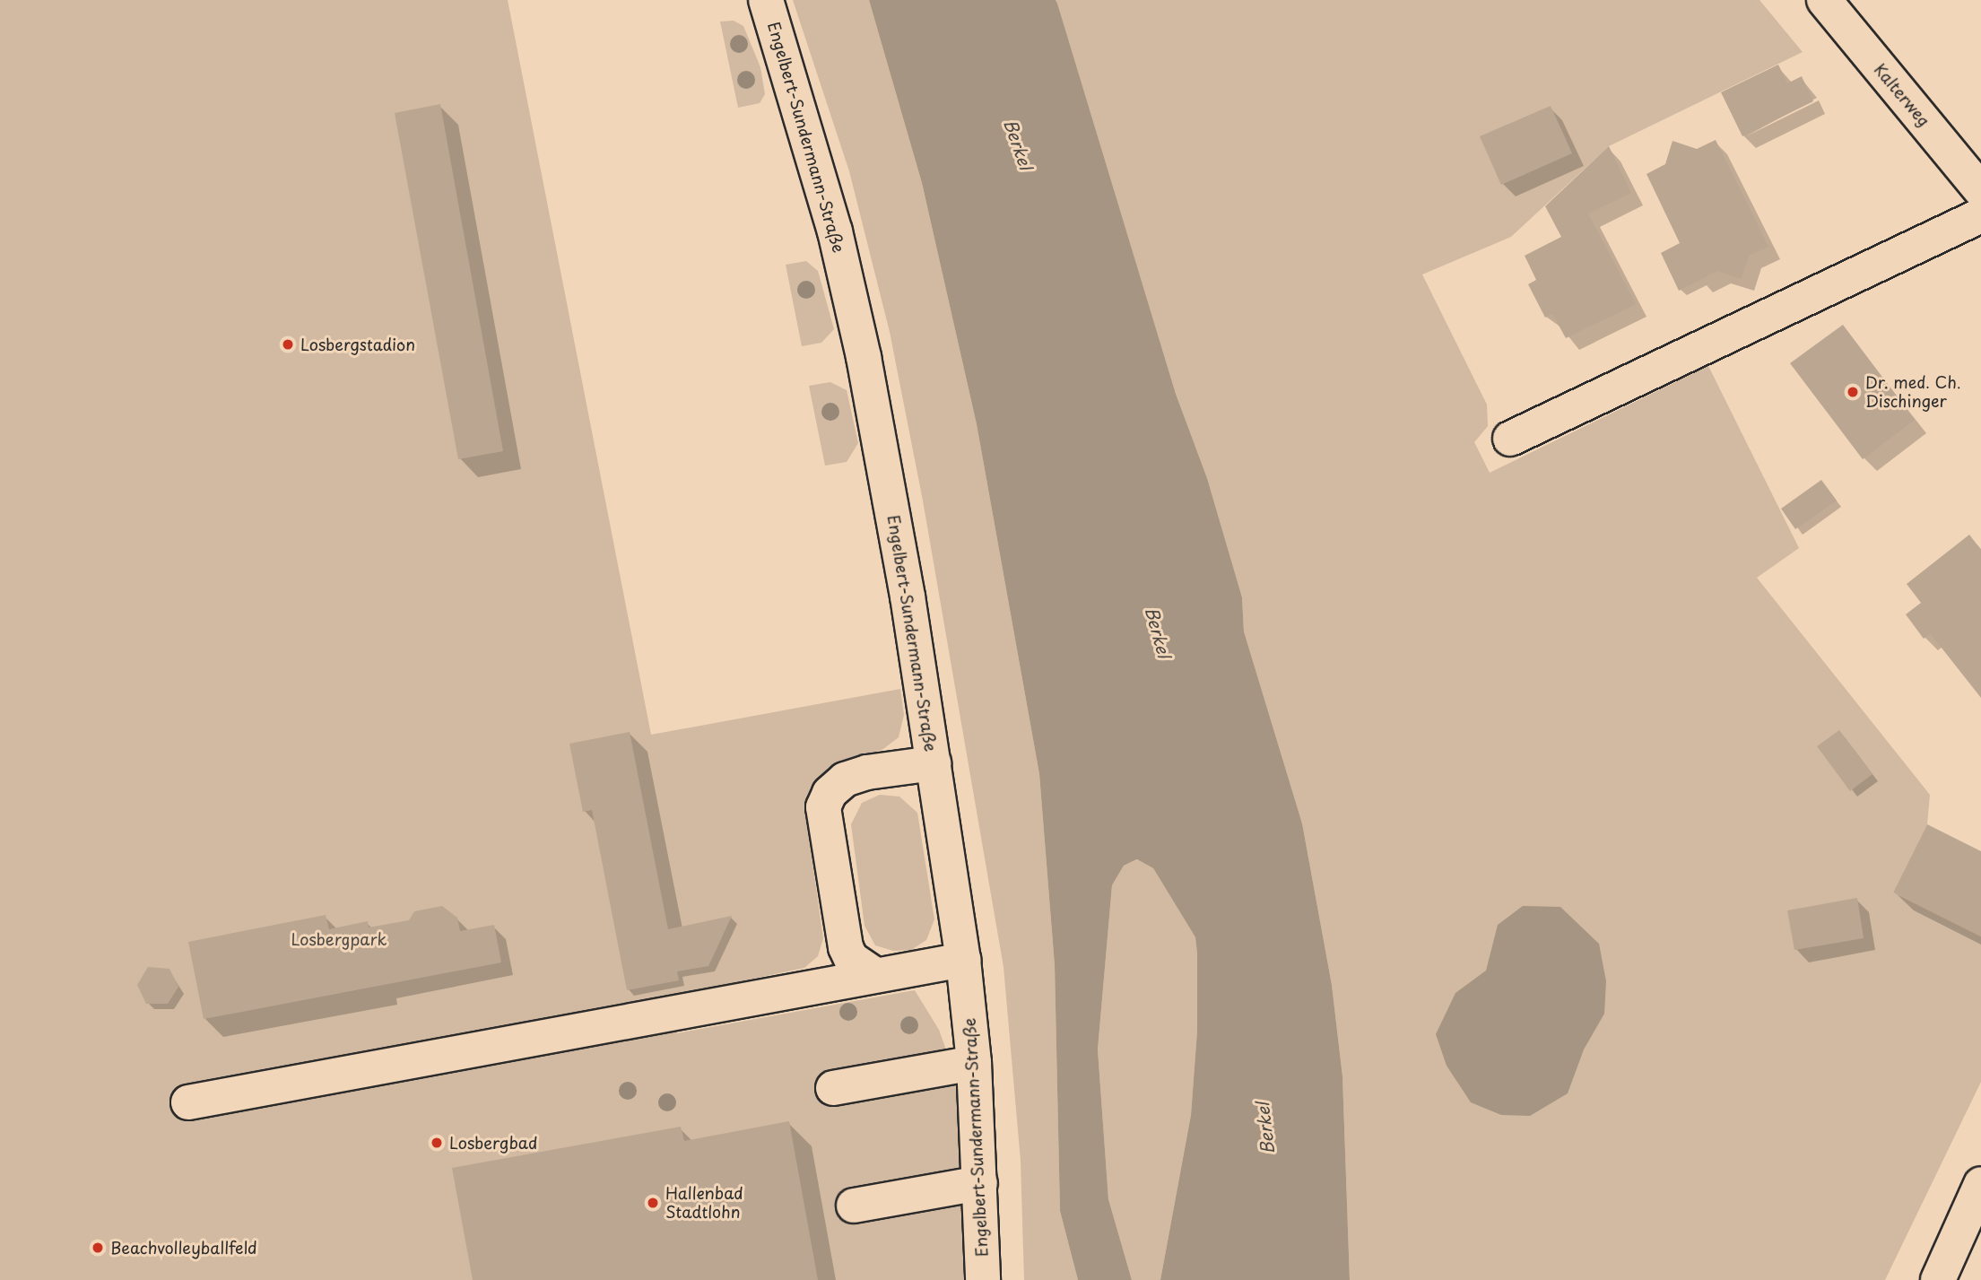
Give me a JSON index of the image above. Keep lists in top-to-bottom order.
{
  "streets": {
    "street": ["Kalterweg", "Engelbert-Sundermann-Straße"]
  },
  "water": ["Berkel"],
  "parks": ["Losbergpark"],
  "places": [
    "Losbergstadion",
    "Dr. med. Ch. Dischinger",
    "Losbergbad",
    "Hallenbad Stadtlohn",
    "Beachvolleyballfeld"
  ]
}
